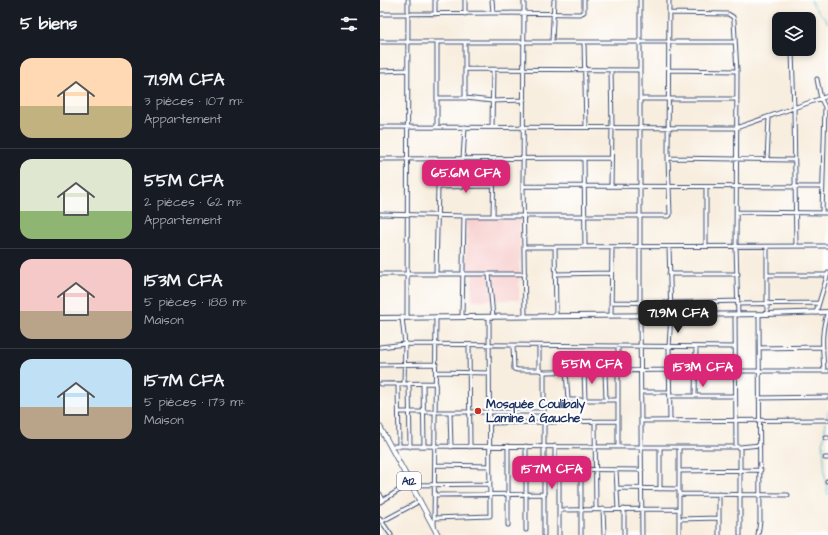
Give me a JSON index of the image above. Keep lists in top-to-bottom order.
{
  "streets": {
    "main road": ["A12"]
  },
  "places": ["Mosquée Coulibaly Lamine à Gauche"],
  "page": {
    "heading": "5 biens",
    "list": [
      {
        "name": "71.9M CFA",
        "note": "3 pièces · 107 m² · Appartement"
      },
      {
        "name": "55M CFA",
        "note": "2 pièces · 62 m² · Appartement"
      },
      {
        "name": "153M CFA",
        "note": "5 pièces · 188 m² · Maison"
      },
      {
        "name": "157M CFA",
        "note": "5 pièces · 173 m² · Maison"
      }
    ],
    "price": [
      "65.6M CFA",
      "71.9M CFA",
      "55M CFA",
      "153M CFA",
      "157M CFA"
    ]
  }
}
